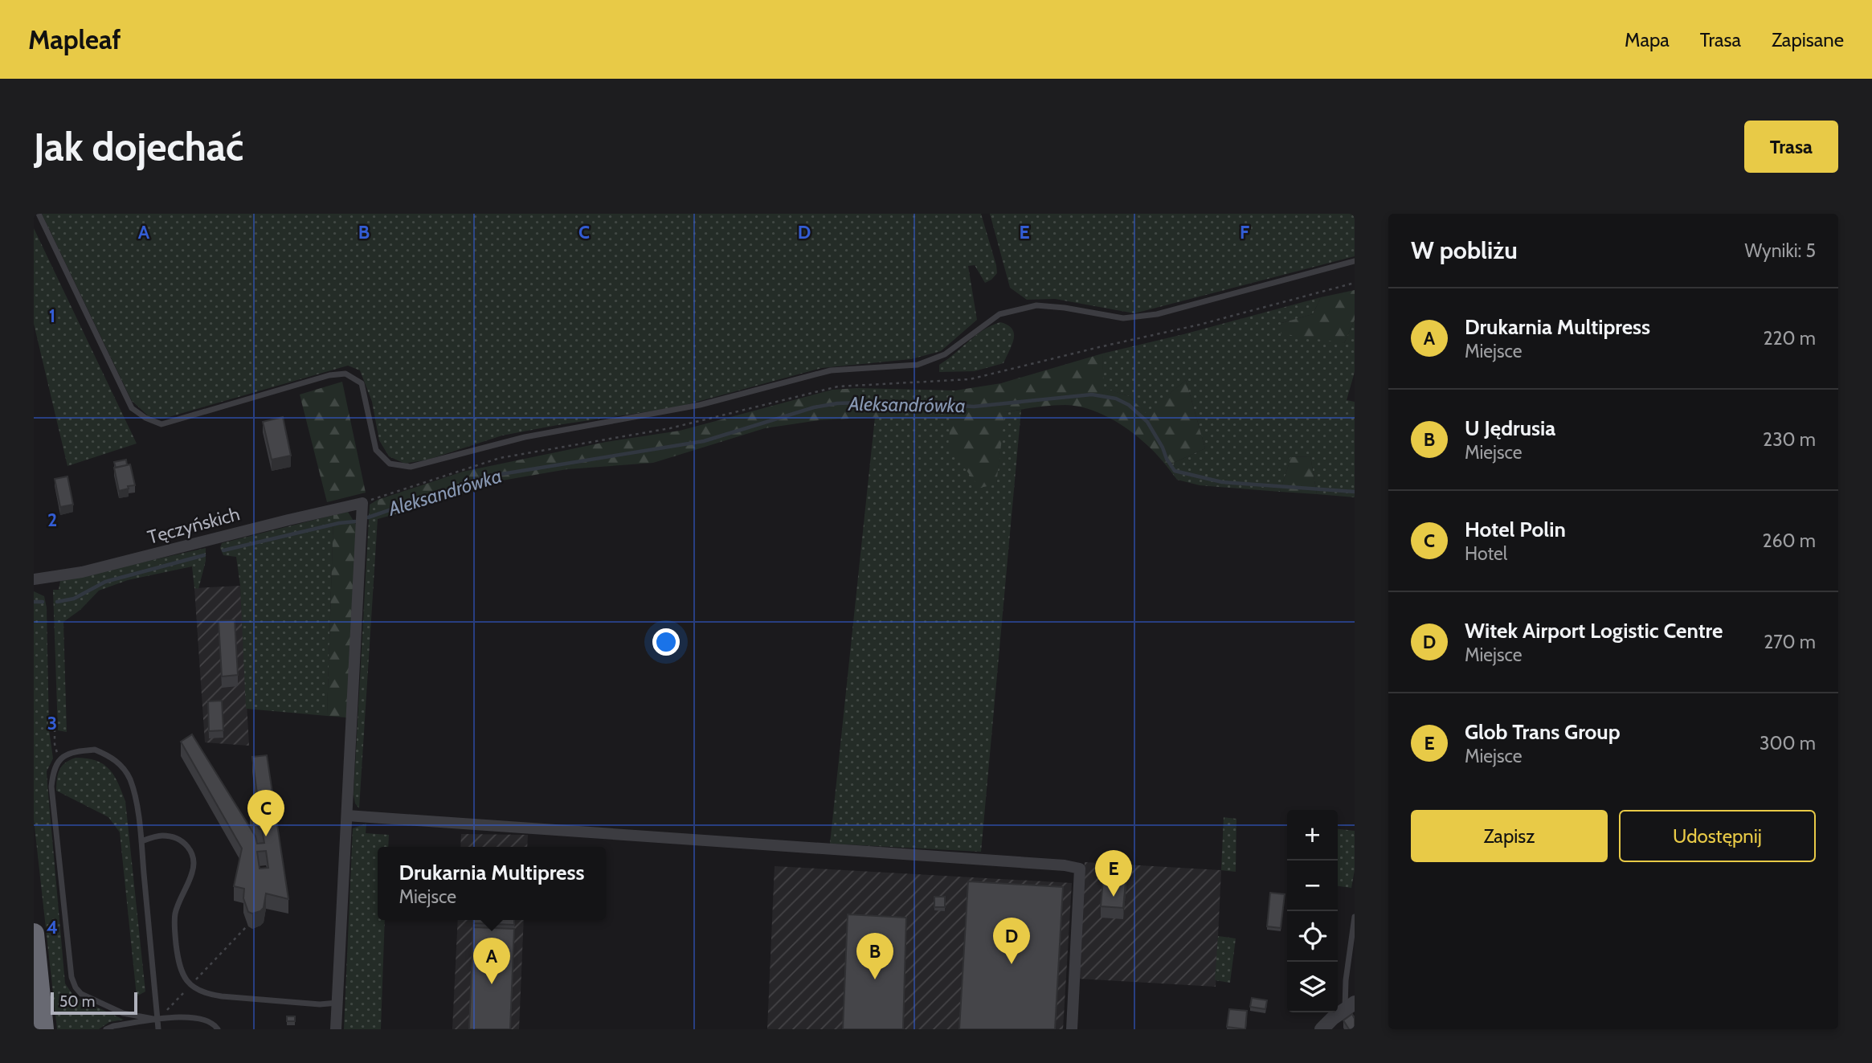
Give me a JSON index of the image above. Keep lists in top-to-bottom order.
{
  "streets": {
    "street": ["Tęczyńskich"]
  },
  "water": ["Aleksandrówka"],
  "scale_bar": "50 m",
  "page": {
    "header": "Mapleaf",
    "nav": ["Mapa", "Trasa", "Zapisane"],
    "buttons": [
      "Trasa",
      ["Zapisz", "Udostępnij"]
    ],
    "title": "Jak dojechać",
    "heading": ["W pobliżu", "Wyniki: 5"],
    "list": [
      {
        "mark": "A",
        "name": "Drukarnia Multipress",
        "note": "Miejsce",
        "value": "220 m"
      },
      {
        "mark": "B",
        "name": "U Jędrusia",
        "note": "Miejsce",
        "value": "230 m"
      },
      {
        "mark": "C",
        "name": "Hotel Polin",
        "note": "Hotel",
        "value": "260 m"
      },
      {
        "mark": "D",
        "name": "Witek Airport Logistic Centre",
        "note": "Miejsce",
        "value": "270 m"
      },
      {
        "mark": "E",
        "name": "Glob Trans Group",
        "note": "Miejsce",
        "value": "300 m"
      }
    ],
    "pins": [
      "C",
      "E",
      "D",
      "B",
      "A"
    ],
    "map_buttons": ["+", "−"],
    "popup": ["Drukarnia Multipress", "Miejsce"],
    "scale": "50 m"
  },
  "grid": {
    "columns": [
      "A",
      "B",
      "C",
      "D",
      "E",
      "F"
    ],
    "rows": [
      "1",
      "2",
      "3",
      "4"
    ]
  }
}
